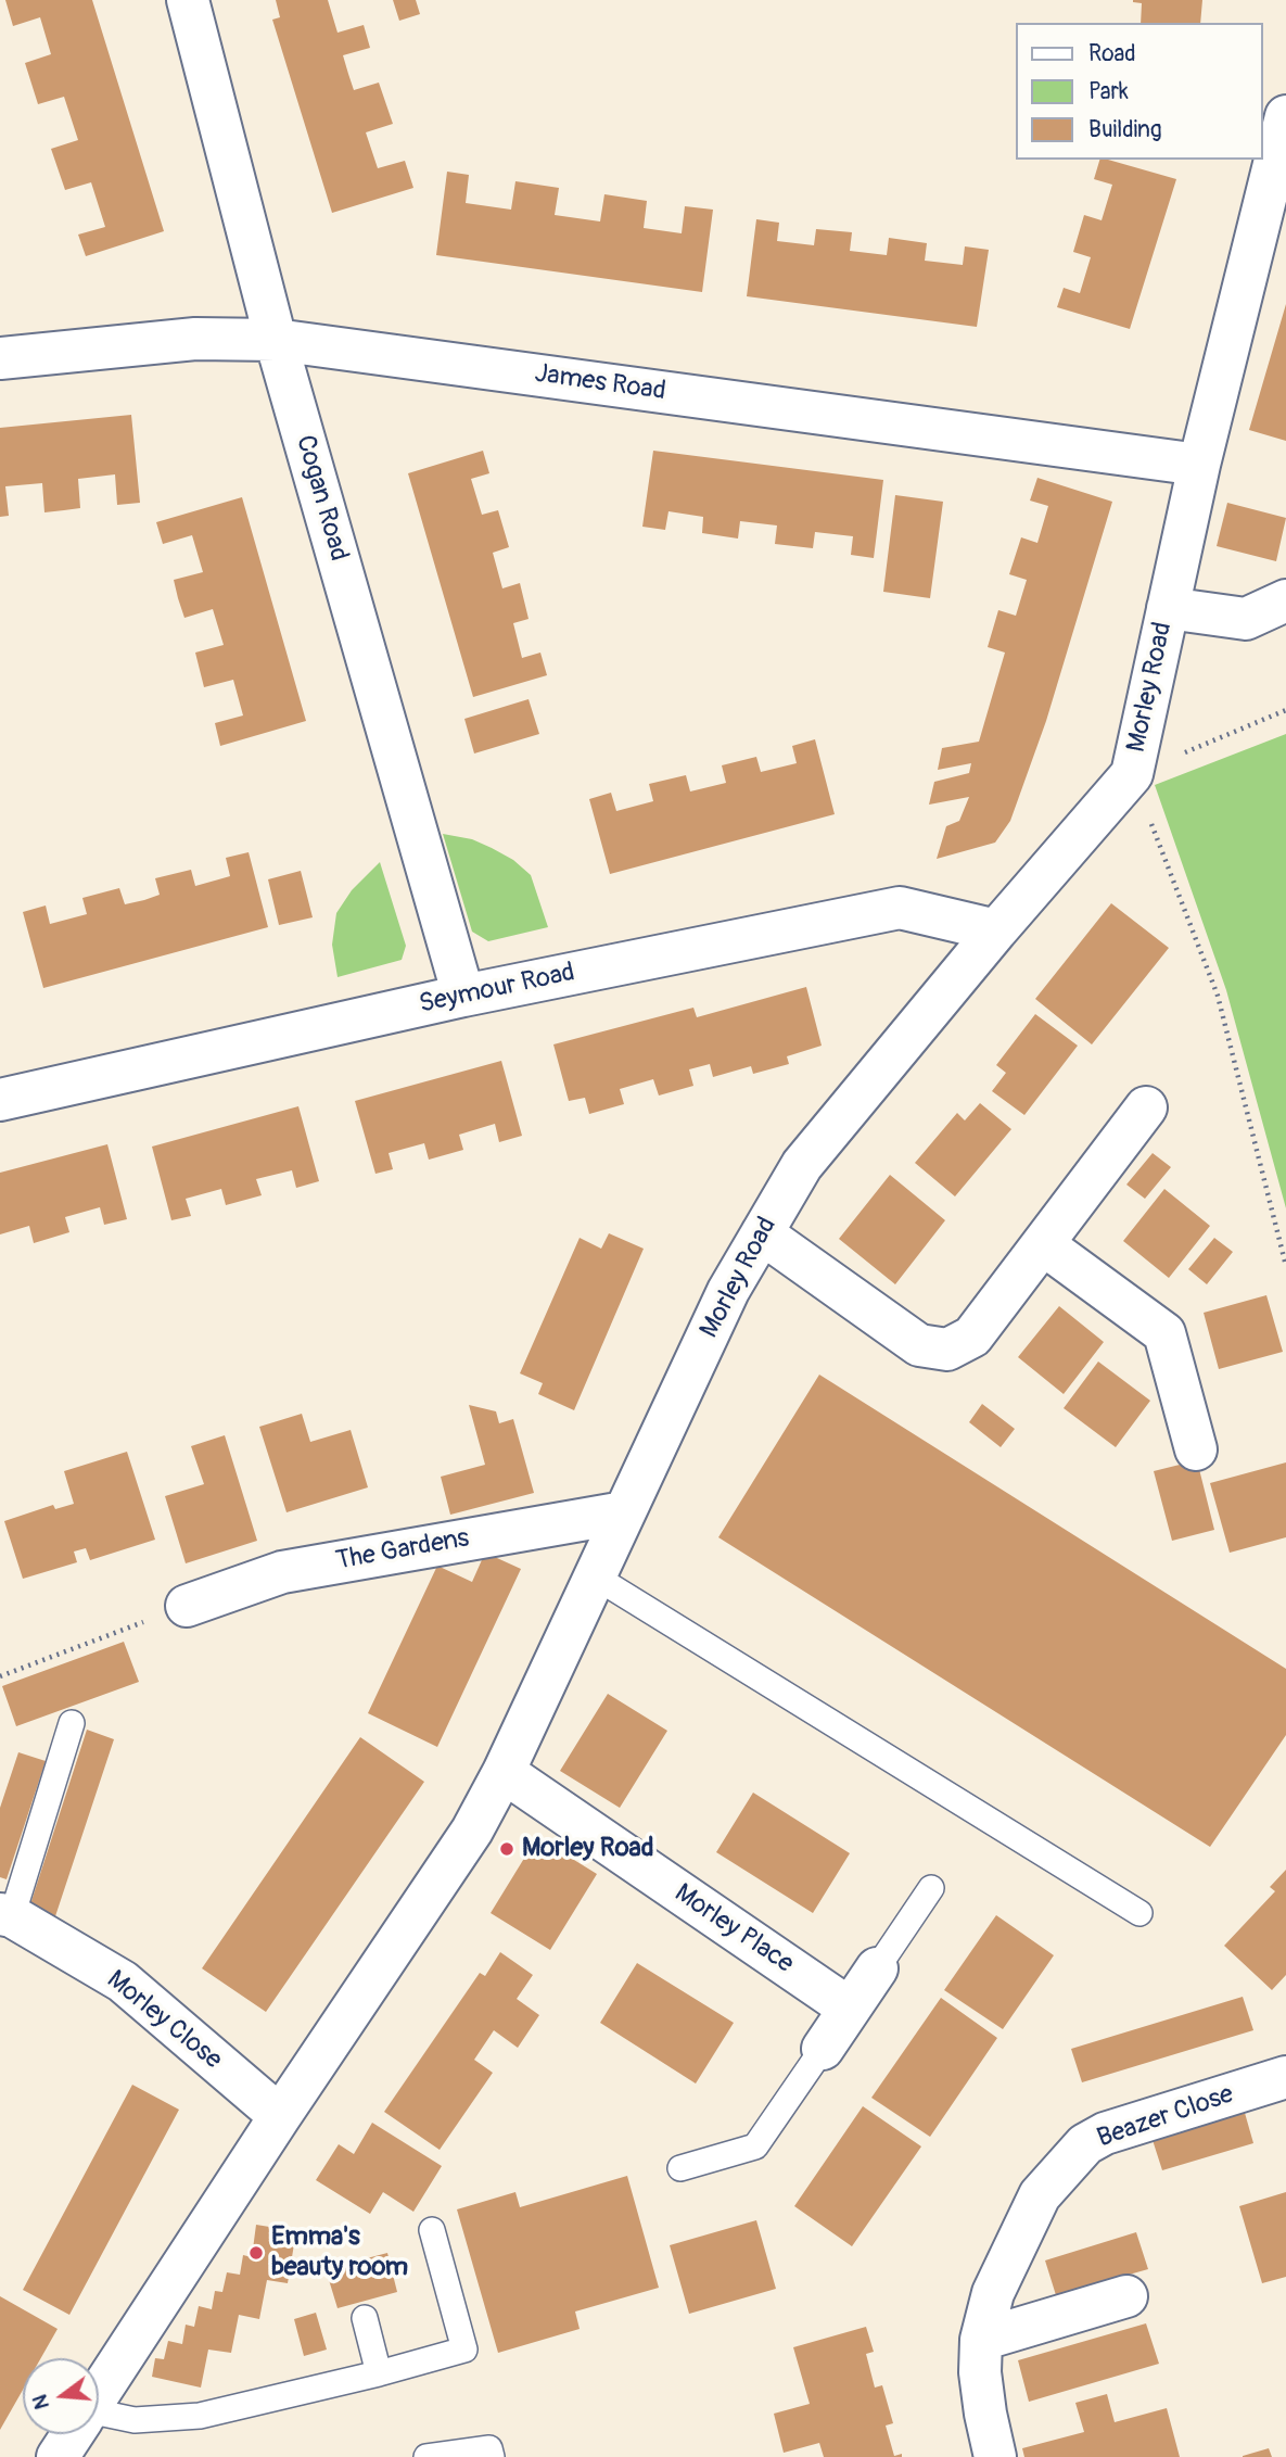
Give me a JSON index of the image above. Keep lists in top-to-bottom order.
{
  "streets": {
    "street": [
      "James Road",
      "Cogan Road",
      "Morley Road",
      "Seymour Road",
      "The Gardens",
      "Morley Place",
      "Morley Close",
      "Beazer Close"
    ]
  },
  "crossings": [
    ["James Road", "Cogan Road"],
    ["James Road", "Morley Road"],
    ["Cogan Road", "Seymour Road"],
    ["Morley Road", "Seymour Road"],
    ["Morley Road", "The Gardens"],
    ["Morley Road", "Morley Place"],
    ["Morley Road", "Morley Close"]
  ],
  "places": ["Morley Road", "Emma's beauty room"],
  "legend": ["Road", "Park", "Building"],
  "north": "left"
}
